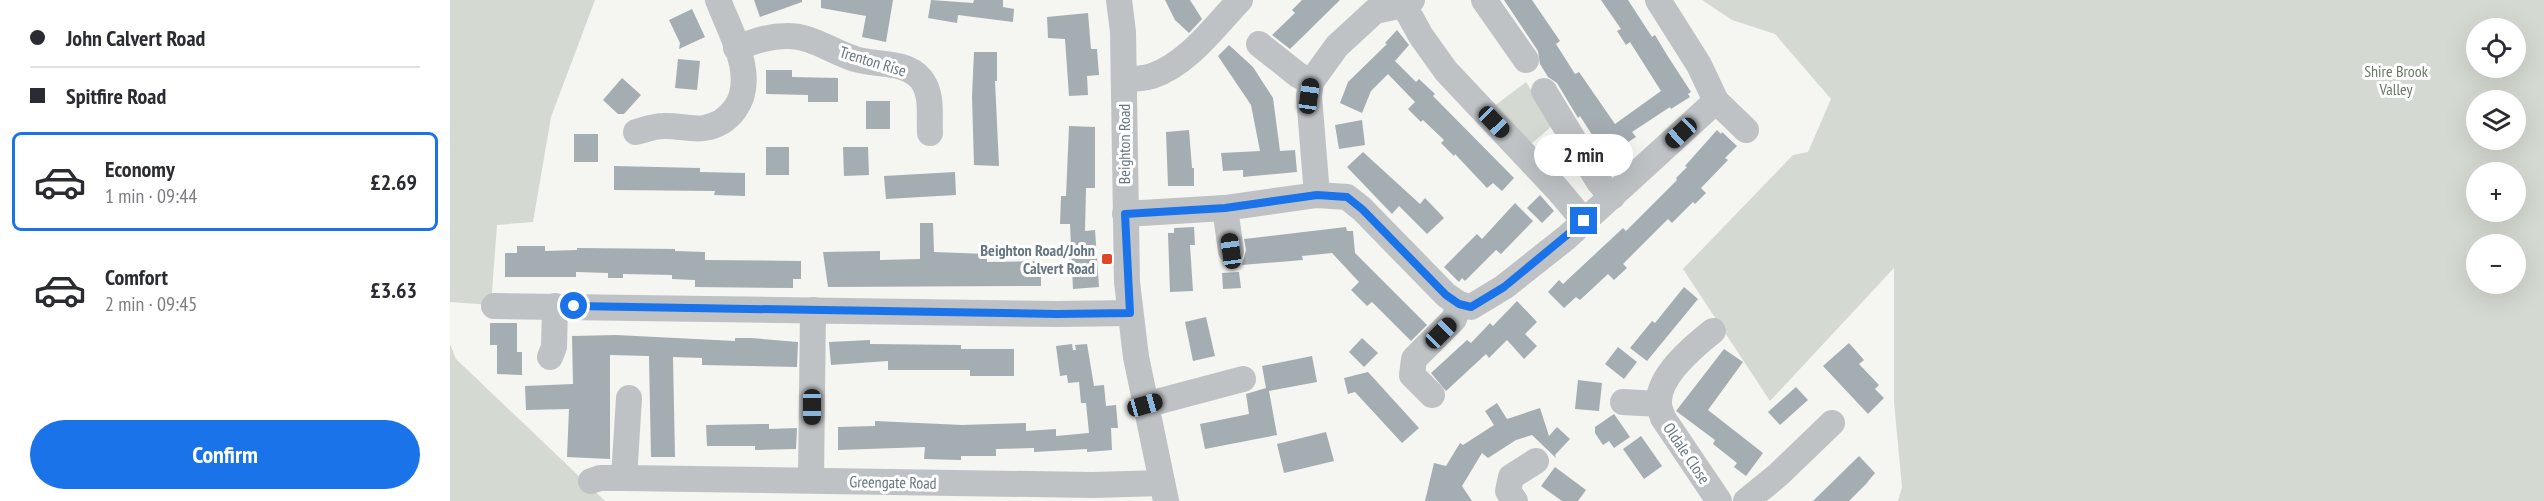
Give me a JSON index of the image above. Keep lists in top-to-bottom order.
{
  "streets": {
    "street": [
      "Trenton Rise",
      "Beighton Road",
      "Oldale Close",
      "Greengate Road"
    ]
  },
  "crossings": [
    ["Beighton Road", "Greengate Road"]
  ],
  "parks": ["Shire Brook Valley"],
  "places": {
    "transit": ["Beighton Road/John Calvert Road"]
  },
  "page": {
    "banner": ["John Calvert Road", "Spitfire Road"],
    "map_buttons": ["+", "−"],
    "list": [
      {
        "name": "Economy",
        "note": "1 min · 09:44",
        "value": "£2.69"
      },
      {
        "name": "Comfort",
        "note": "2 min · 09:45",
        "value": "£3.63"
      }
    ],
    "bubble": "2 min",
    "buttons": "Confirm"
  }
}
